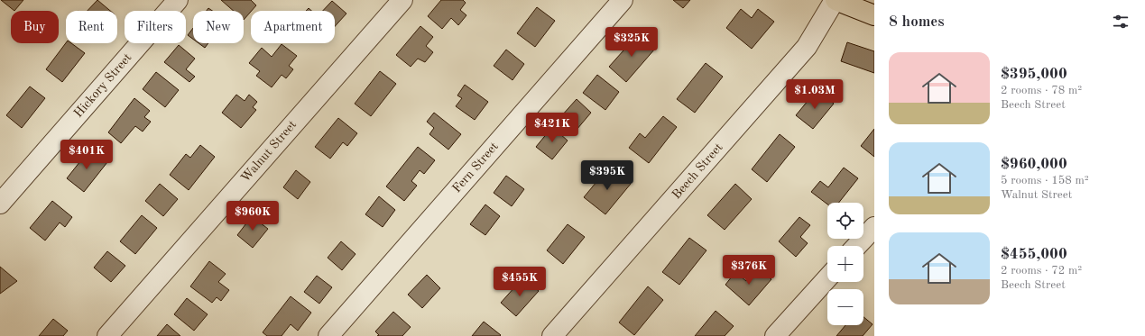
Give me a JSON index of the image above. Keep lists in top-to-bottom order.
{
  "streets": {
    "street": [
      "Hickory Street",
      "Walnut Street",
      "Fern Street",
      "Beech Street"
    ]
  },
  "page": {
    "heading": "8 homes",
    "chip": [
      "Buy",
      "Rent",
      "Filters",
      "New",
      "Apartment"
    ],
    "price": [
      "$325K",
      "$1.03M",
      "$421K",
      "$401K",
      "$395K",
      "$960K",
      "$376K",
      "$455K"
    ],
    "list": [
      {
        "name": "$395,000",
        "note": "2 rooms · 78 m² · Beech Street"
      },
      {
        "name": "$960,000",
        "note": "5 rooms · 158 m² · Walnut Street"
      },
      {
        "name": "$455,000",
        "note": "2 rooms · 72 m² · Beech Street"
      }
    ],
    "map_buttons": ["+", "−"]
  }
}
